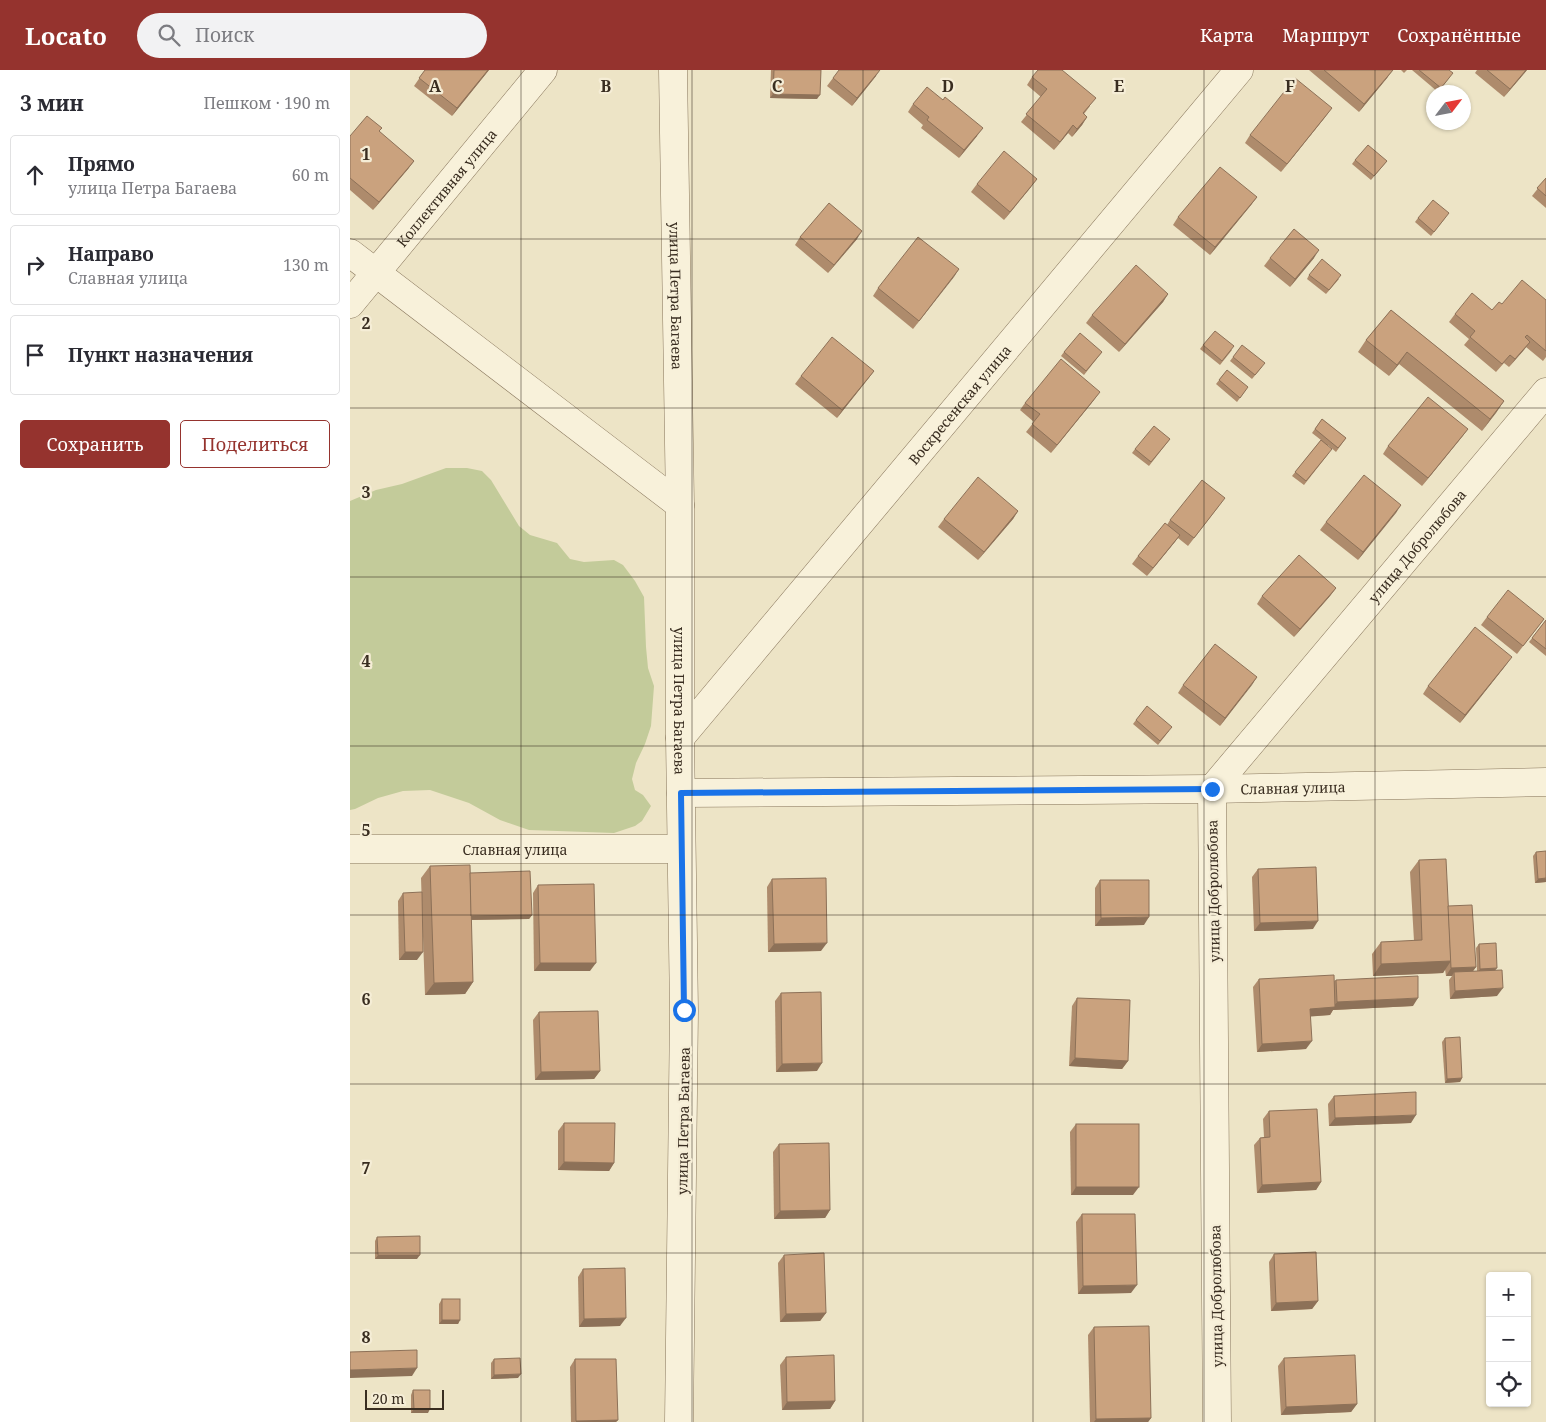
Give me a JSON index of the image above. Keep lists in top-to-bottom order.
{
  "streets": {
    "street": [
      "Коллективная улица",
      "улица Петра Багаева",
      "Воскресенская улица",
      "улица Добролюбова",
      "Славная улица"
    ]
  },
  "crossings": [
    ["улица Петра Багаева", "Воскресенская улица"],
    ["улица Петра Багаева", "Славная улица"],
    ["улица Добролюбова", "Славная улица"]
  ],
  "scale_bar": "20 m",
  "north": "top right",
  "page": {
    "header": "Locato",
    "search": "Поиск",
    "nav": ["Карта", "Маршрут", "Сохранённые"],
    "heading": ["3 мин", "Пешком · 190 m"],
    "list": [
      ["Прямо", "улица Петра Багаева", "60 m"],
      ["Направо", "Славная улица", "130 m"],
      "Пункт назначения"
    ],
    "buttons": ["Сохранить", "Поделиться"],
    "map_buttons": ["+", "−"],
    "scale": "20 m"
  },
  "grid": {
    "columns": [
      "A",
      "B",
      "C",
      "D",
      "E",
      "F"
    ],
    "rows": [
      "1",
      "2",
      "3",
      "4",
      "5",
      "6",
      "7",
      "8"
    ]
  }
}
